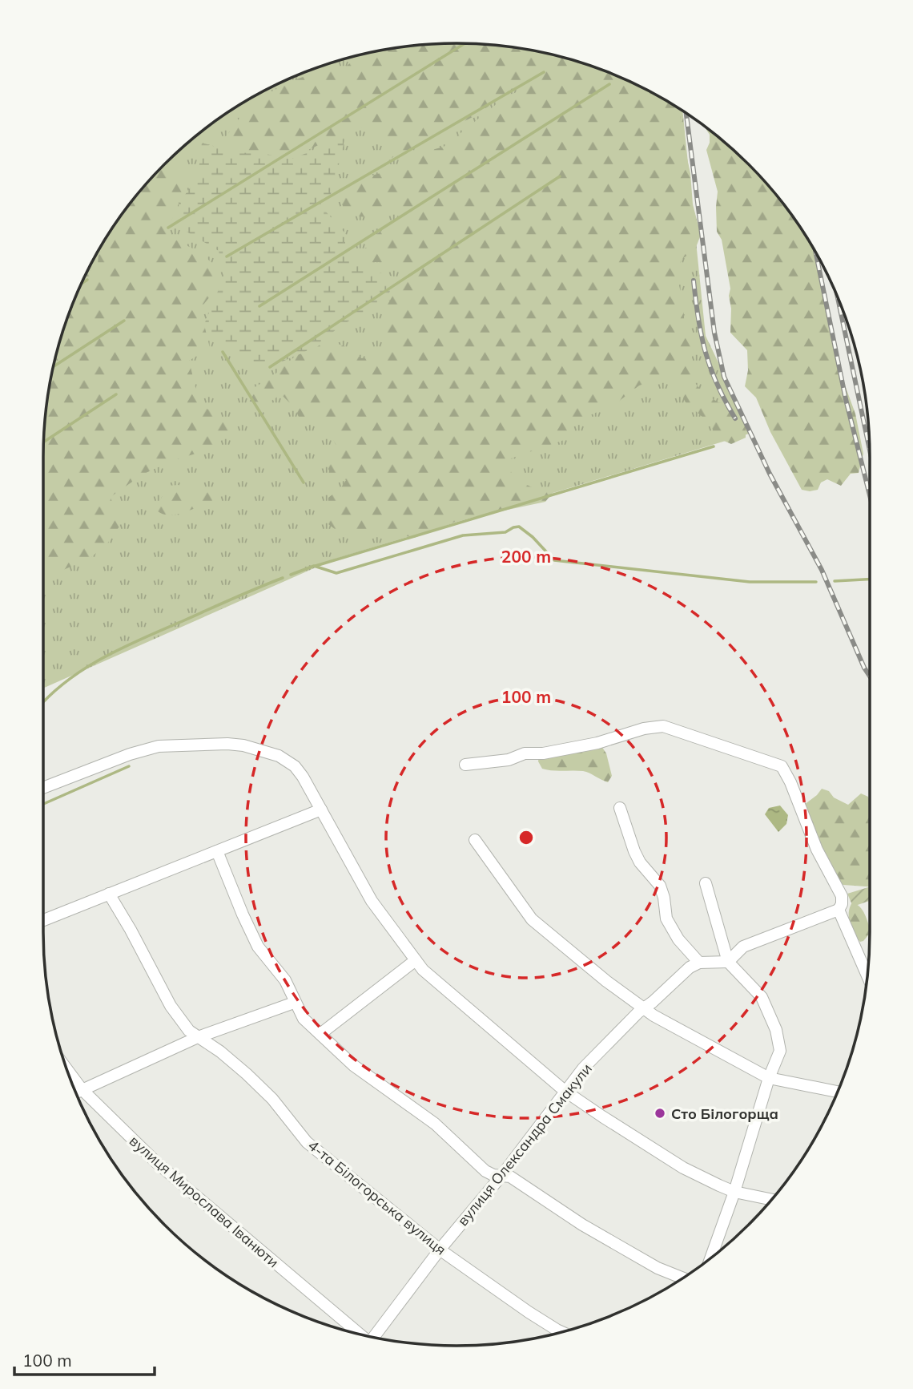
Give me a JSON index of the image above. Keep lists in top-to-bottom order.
{
  "streets": {
    "street": ["вулиця Олександра Смакули", "4-та Білогорська вулиця", "вулиця Мирослава Іванюти"]
  },
  "crossings": [
    ["вулиця Олександра Смакули", "4-та Білогорська вулиця"]
  ],
  "places": ["Сто Білогорща"],
  "scale_bar": "100 m",
  "rings": ["200 m", "100 m"]
}
